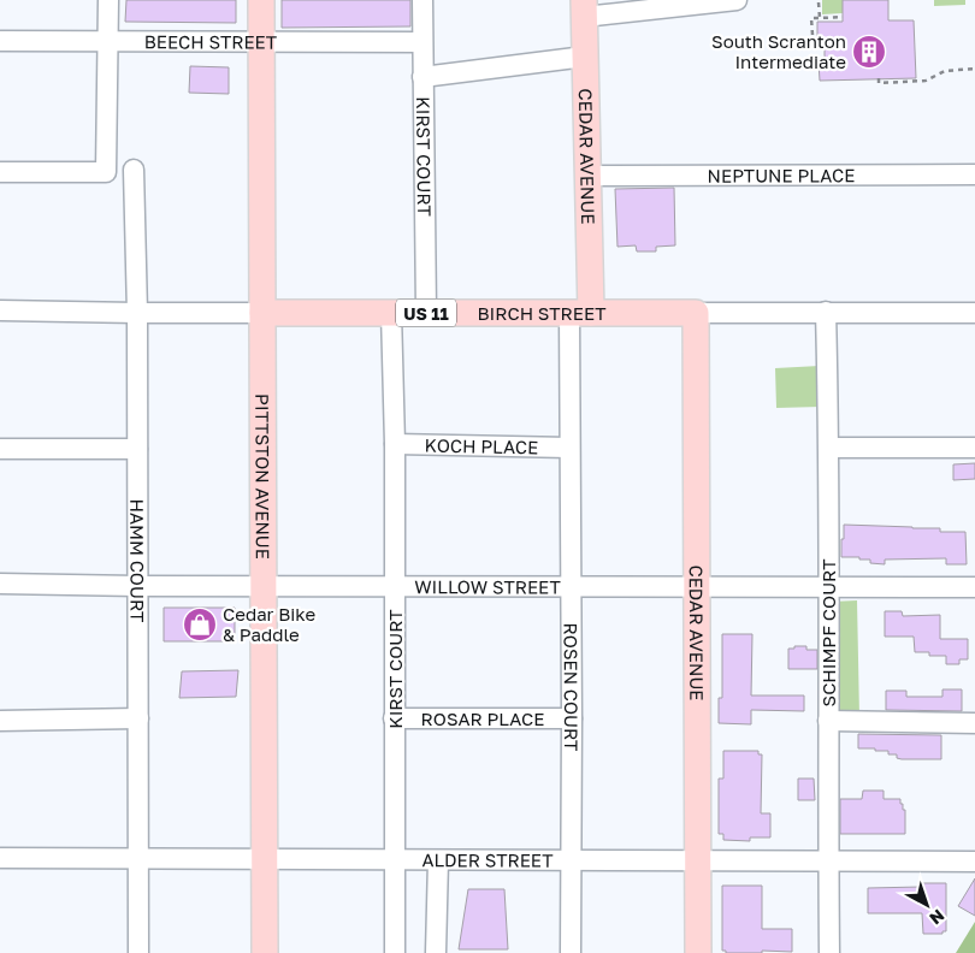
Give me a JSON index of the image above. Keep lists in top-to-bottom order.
{
  "streets": {
    "main road": [
      "CEDAR AVENUE",
      "US 11",
      "BIRCH STREET",
      "PITTSTON AVENUE"
    ],
    "street": [
      "BEECH STREET",
      "KIRST COURT",
      "NEPTUNE PLACE",
      "KOCH PLACE",
      "HAMM COURT",
      "WILLOW STREET",
      "SCHIMPF COURT",
      "ROSEN COURT",
      "ROSAR PLACE",
      "ALDER STREET"
    ]
  },
  "crossings": [
    ["BEECH STREET", "KIRST COURT"],
    ["BEECH STREET", "PITTSTON AVENUE"],
    ["KIRST COURT", "BIRCH STREET"],
    ["KIRST COURT", "KOCH PLACE"],
    ["KIRST COURT", "WILLOW STREET"],
    ["KIRST COURT", "ROSAR PLACE"],
    ["KIRST COURT", "ALDER STREET"],
    ["CEDAR AVENUE", "NEPTUNE PLACE"],
    ["CEDAR AVENUE", "BIRCH STREET"],
    ["CEDAR AVENUE", "WILLOW STREET"],
    ["CEDAR AVENUE", "ROSEN COURT"],
    ["CEDAR AVENUE", "ALDER STREET"],
    ["BIRCH STREET", "PITTSTON AVENUE"],
    ["BIRCH STREET", "HAMM COURT"],
    ["BIRCH STREET", "SCHIMPF COURT"],
    ["BIRCH STREET", "ROSEN COURT"],
    ["KOCH PLACE", "ROSEN COURT"],
    ["PITTSTON AVENUE", "WILLOW STREET"],
    ["PITTSTON AVENUE", "ALDER STREET"],
    ["HAMM COURT", "WILLOW STREET"],
    ["HAMM COURT", "ALDER STREET"],
    ["WILLOW STREET", "SCHIMPF COURT"],
    ["WILLOW STREET", "ROSEN COURT"],
    ["SCHIMPF COURT", "ALDER STREET"],
    ["ROSEN COURT", "ROSAR PLACE"],
    ["ROSEN COURT", "ALDER STREET"]
  ],
  "places": {
    "building": ["South Scranton Intermediate"],
    "shop": ["Cedar Bike & Paddle"]
  },
  "north": "bottom right"
}
